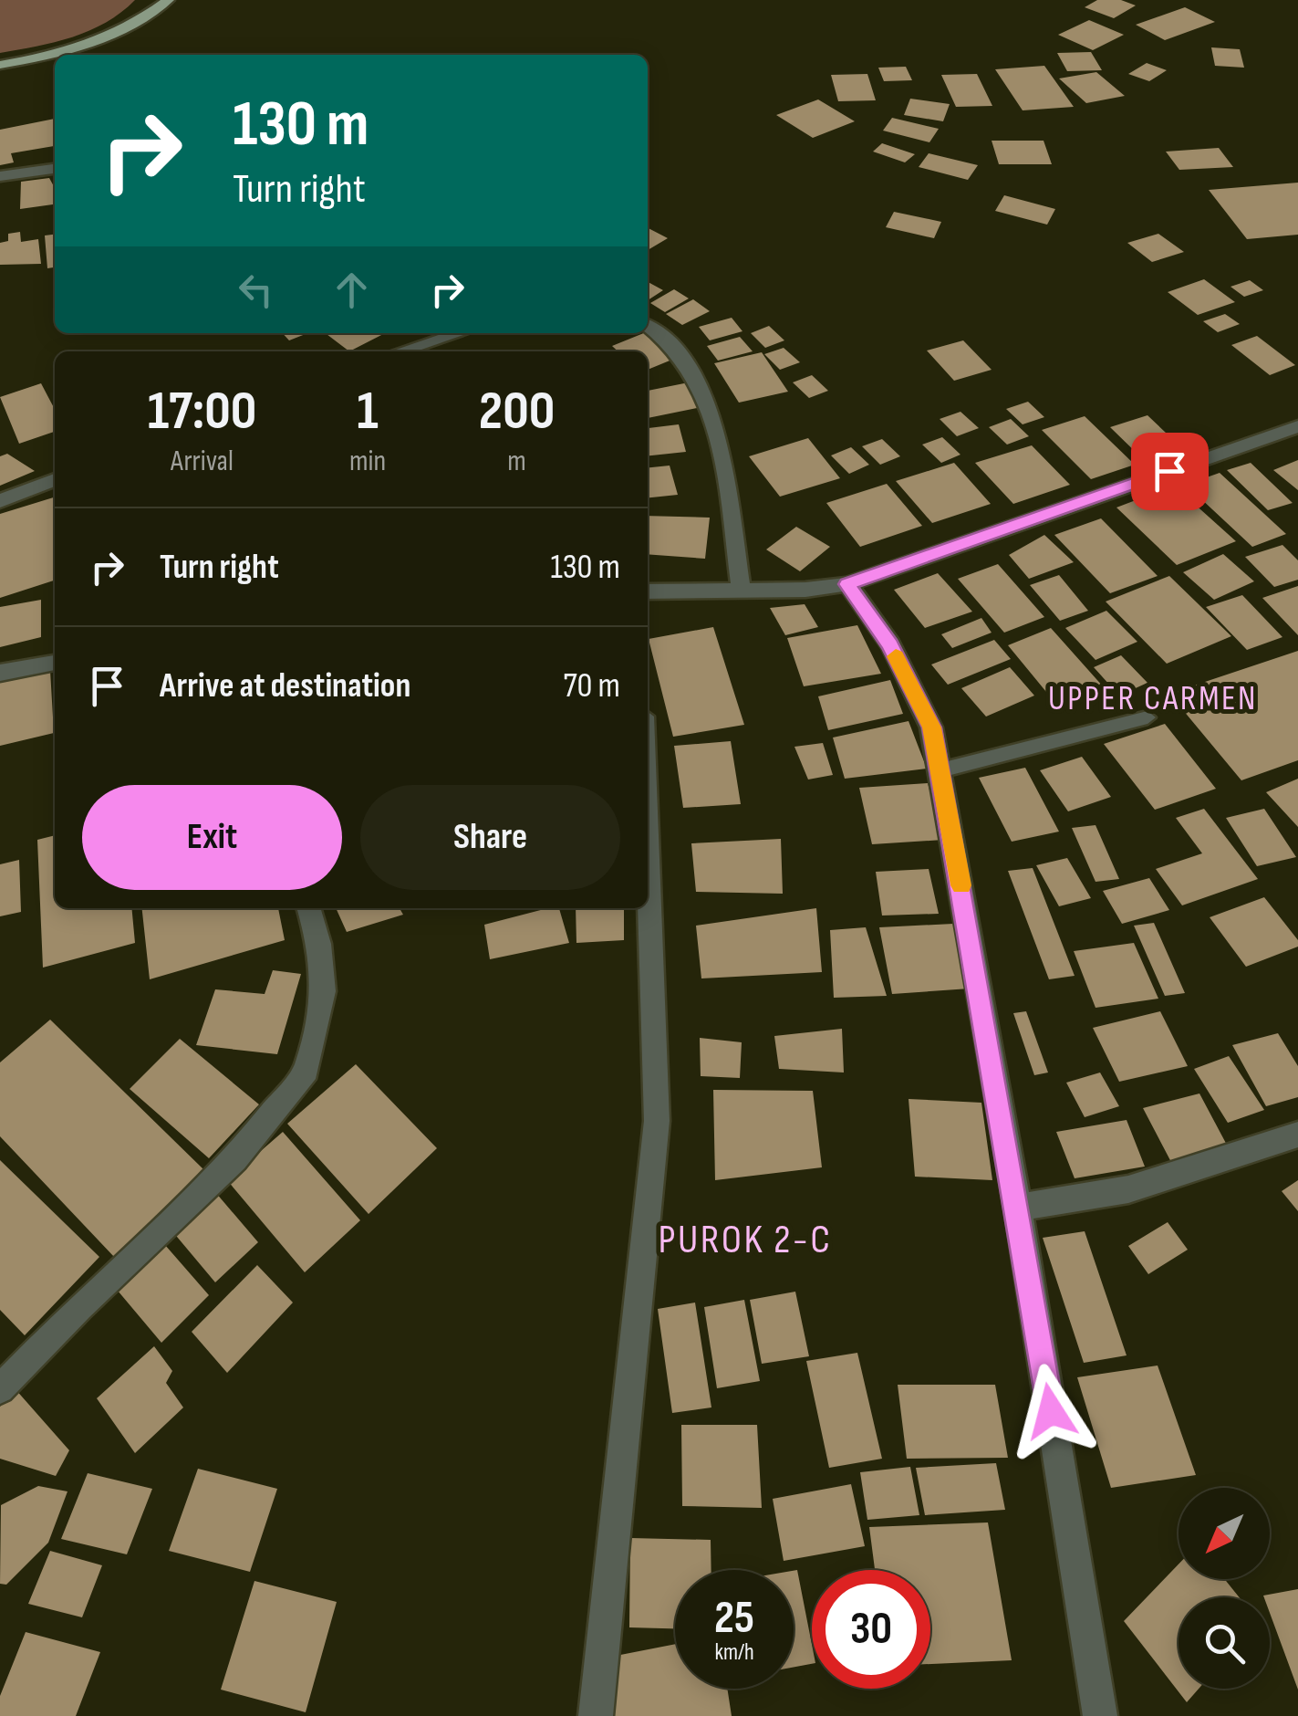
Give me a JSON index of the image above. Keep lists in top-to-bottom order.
{
  "districts": ["UPPER CARMEN", "PUROK 2-C"],
  "north": "bottom left",
  "page": {
    "turn": ["130 m", "Turn right"],
    "eta": [
      "17:00",
      "Arrival",
      "1",
      "min",
      "200",
      "m"
    ],
    "list": [
      {
        "name": "Turn right",
        "value": "130 m"
      },
      {
        "name": "Arrive at destination",
        "value": "70 m"
      }
    ],
    "buttons": ["Exit", "Share"],
    "speed": "25 km/h",
    "limit": "30"
  }
}
